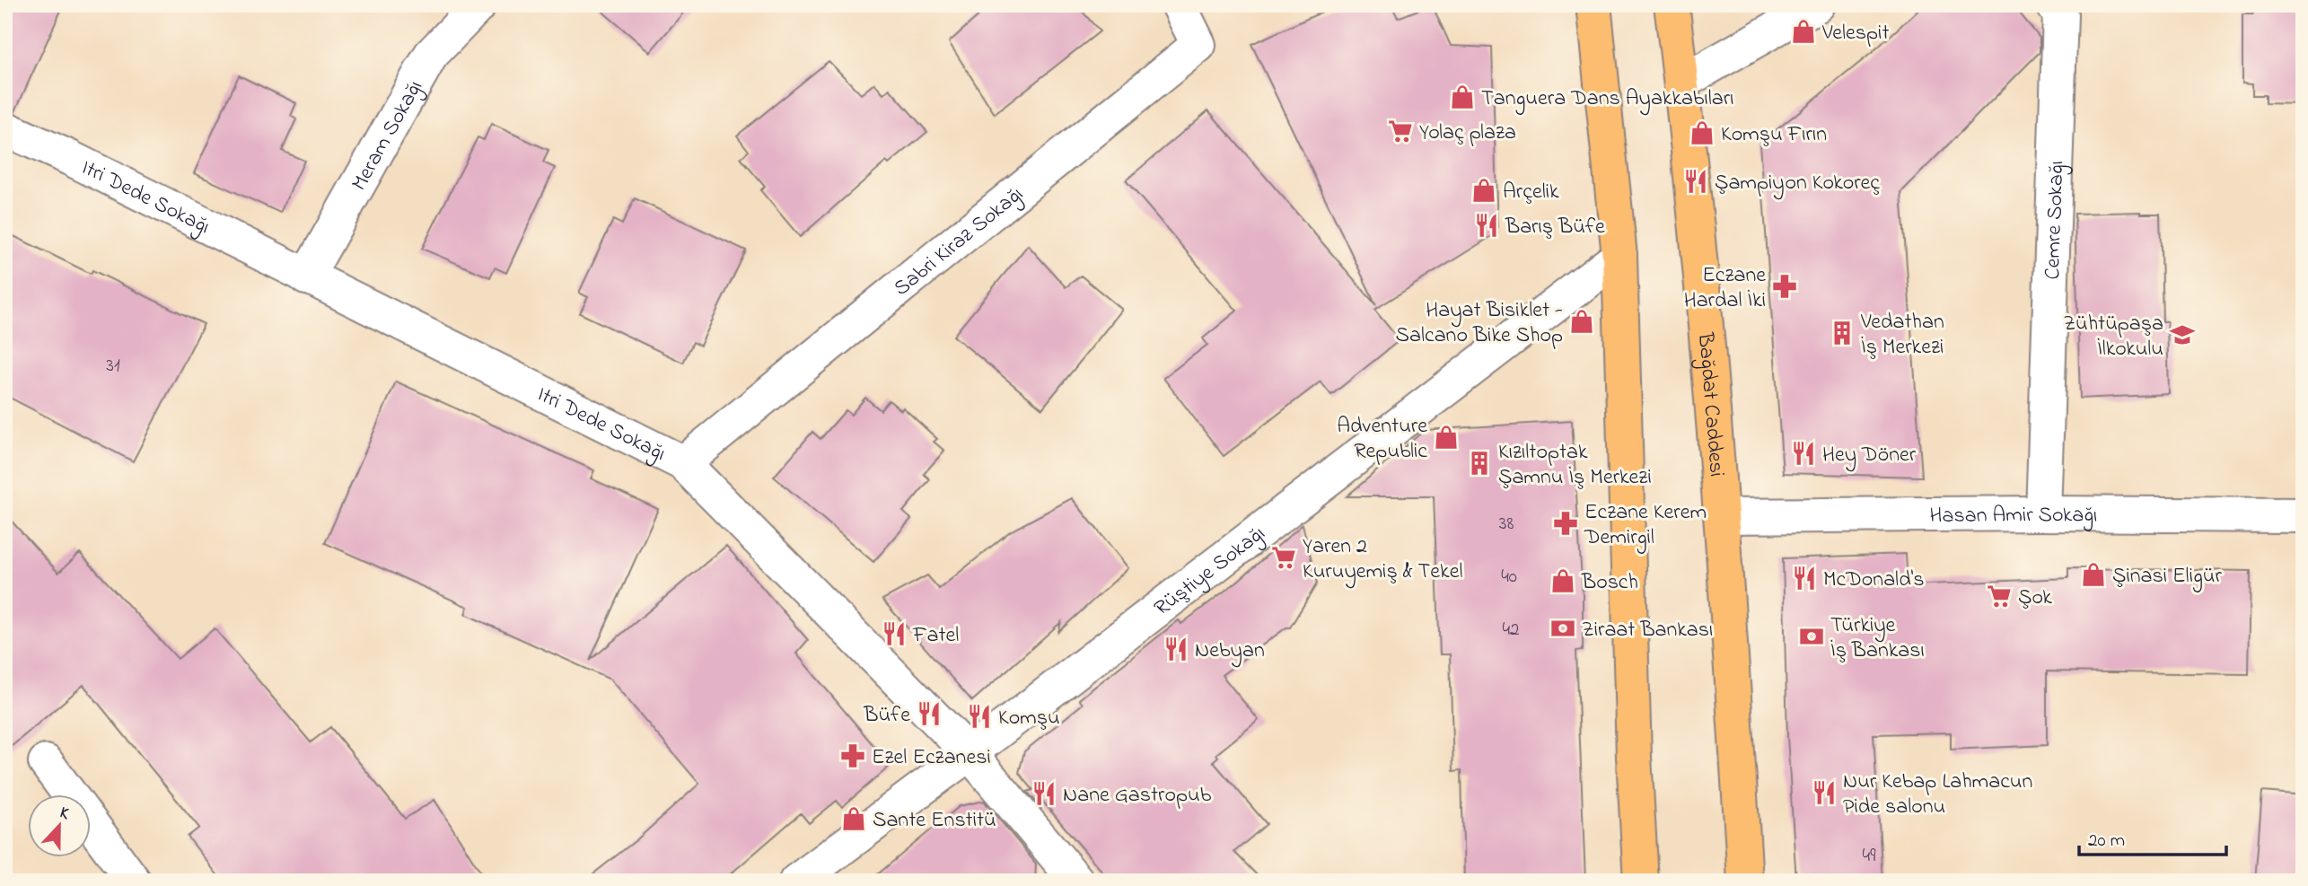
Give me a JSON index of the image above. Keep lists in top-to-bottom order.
{
  "streets": {
    "main road": ["Bağdat Caddesi"],
    "street": [
      "Meram Sokağı",
      "Itri Dede Sokağı",
      "Cemre Sokağı",
      "Sabri Kiraz Sokağı",
      "Hasan Amir Sokağı",
      "Rüştiye Sokağı"
    ]
  },
  "crossings": [
    ["Meram Sokağı", "Itri Dede Sokağı"],
    ["Itri Dede Sokağı", "Sabri Kiraz Sokağı"],
    ["Itri Dede Sokağı", "Rüştiye Sokağı"],
    ["Cemre Sokağı", "Hasan Amir Sokağı"],
    ["Bağdat Caddesi", "Hasan Amir Sokağı"]
  ],
  "places": {
    "shop": [
      "Velespit",
      "Tanguera Dans Ayakkabıları",
      "Komşu Fırın",
      "Arçelik",
      "Hayat Bisiklet - Salcano Bike Shop",
      "Adventure Republic",
      "Şinasi Eligür",
      "Bosch",
      "Sante Enstitü"
    ],
    "supermarket": ["Yolaç plaza", "Yaren 2 Kuruyemiş & Tekel", "Şok"],
    "restaurant": [
      "Şampiyon Kokoreç",
      "Barış Büfe",
      "Hey Döner",
      "McDonald's",
      "Fatel",
      "Nebyan",
      "Büfe",
      "Komşu",
      "Nur Kebap Lahmacun Pide salonu",
      "Nane Gastropub"
    ],
    "pharmacy": ["Eczane Hardal İki", "Eczane Kerem Demirgil", "Ezel Eczanesi"],
    "building": ["Vedathan İş Merkezi", "Kızıltoptak Şamnu İş Merkezi"],
    "school or university": ["Zühtüpaşa İlkokulu"],
    "bank": ["Ziraat Bankası", "Türkiye İş Bankası"]
  },
  "house_numbers": [
    "31",
    "38",
    "40",
    "42",
    "49"
  ],
  "scale_bar": "20 m",
  "north": "top"
}
